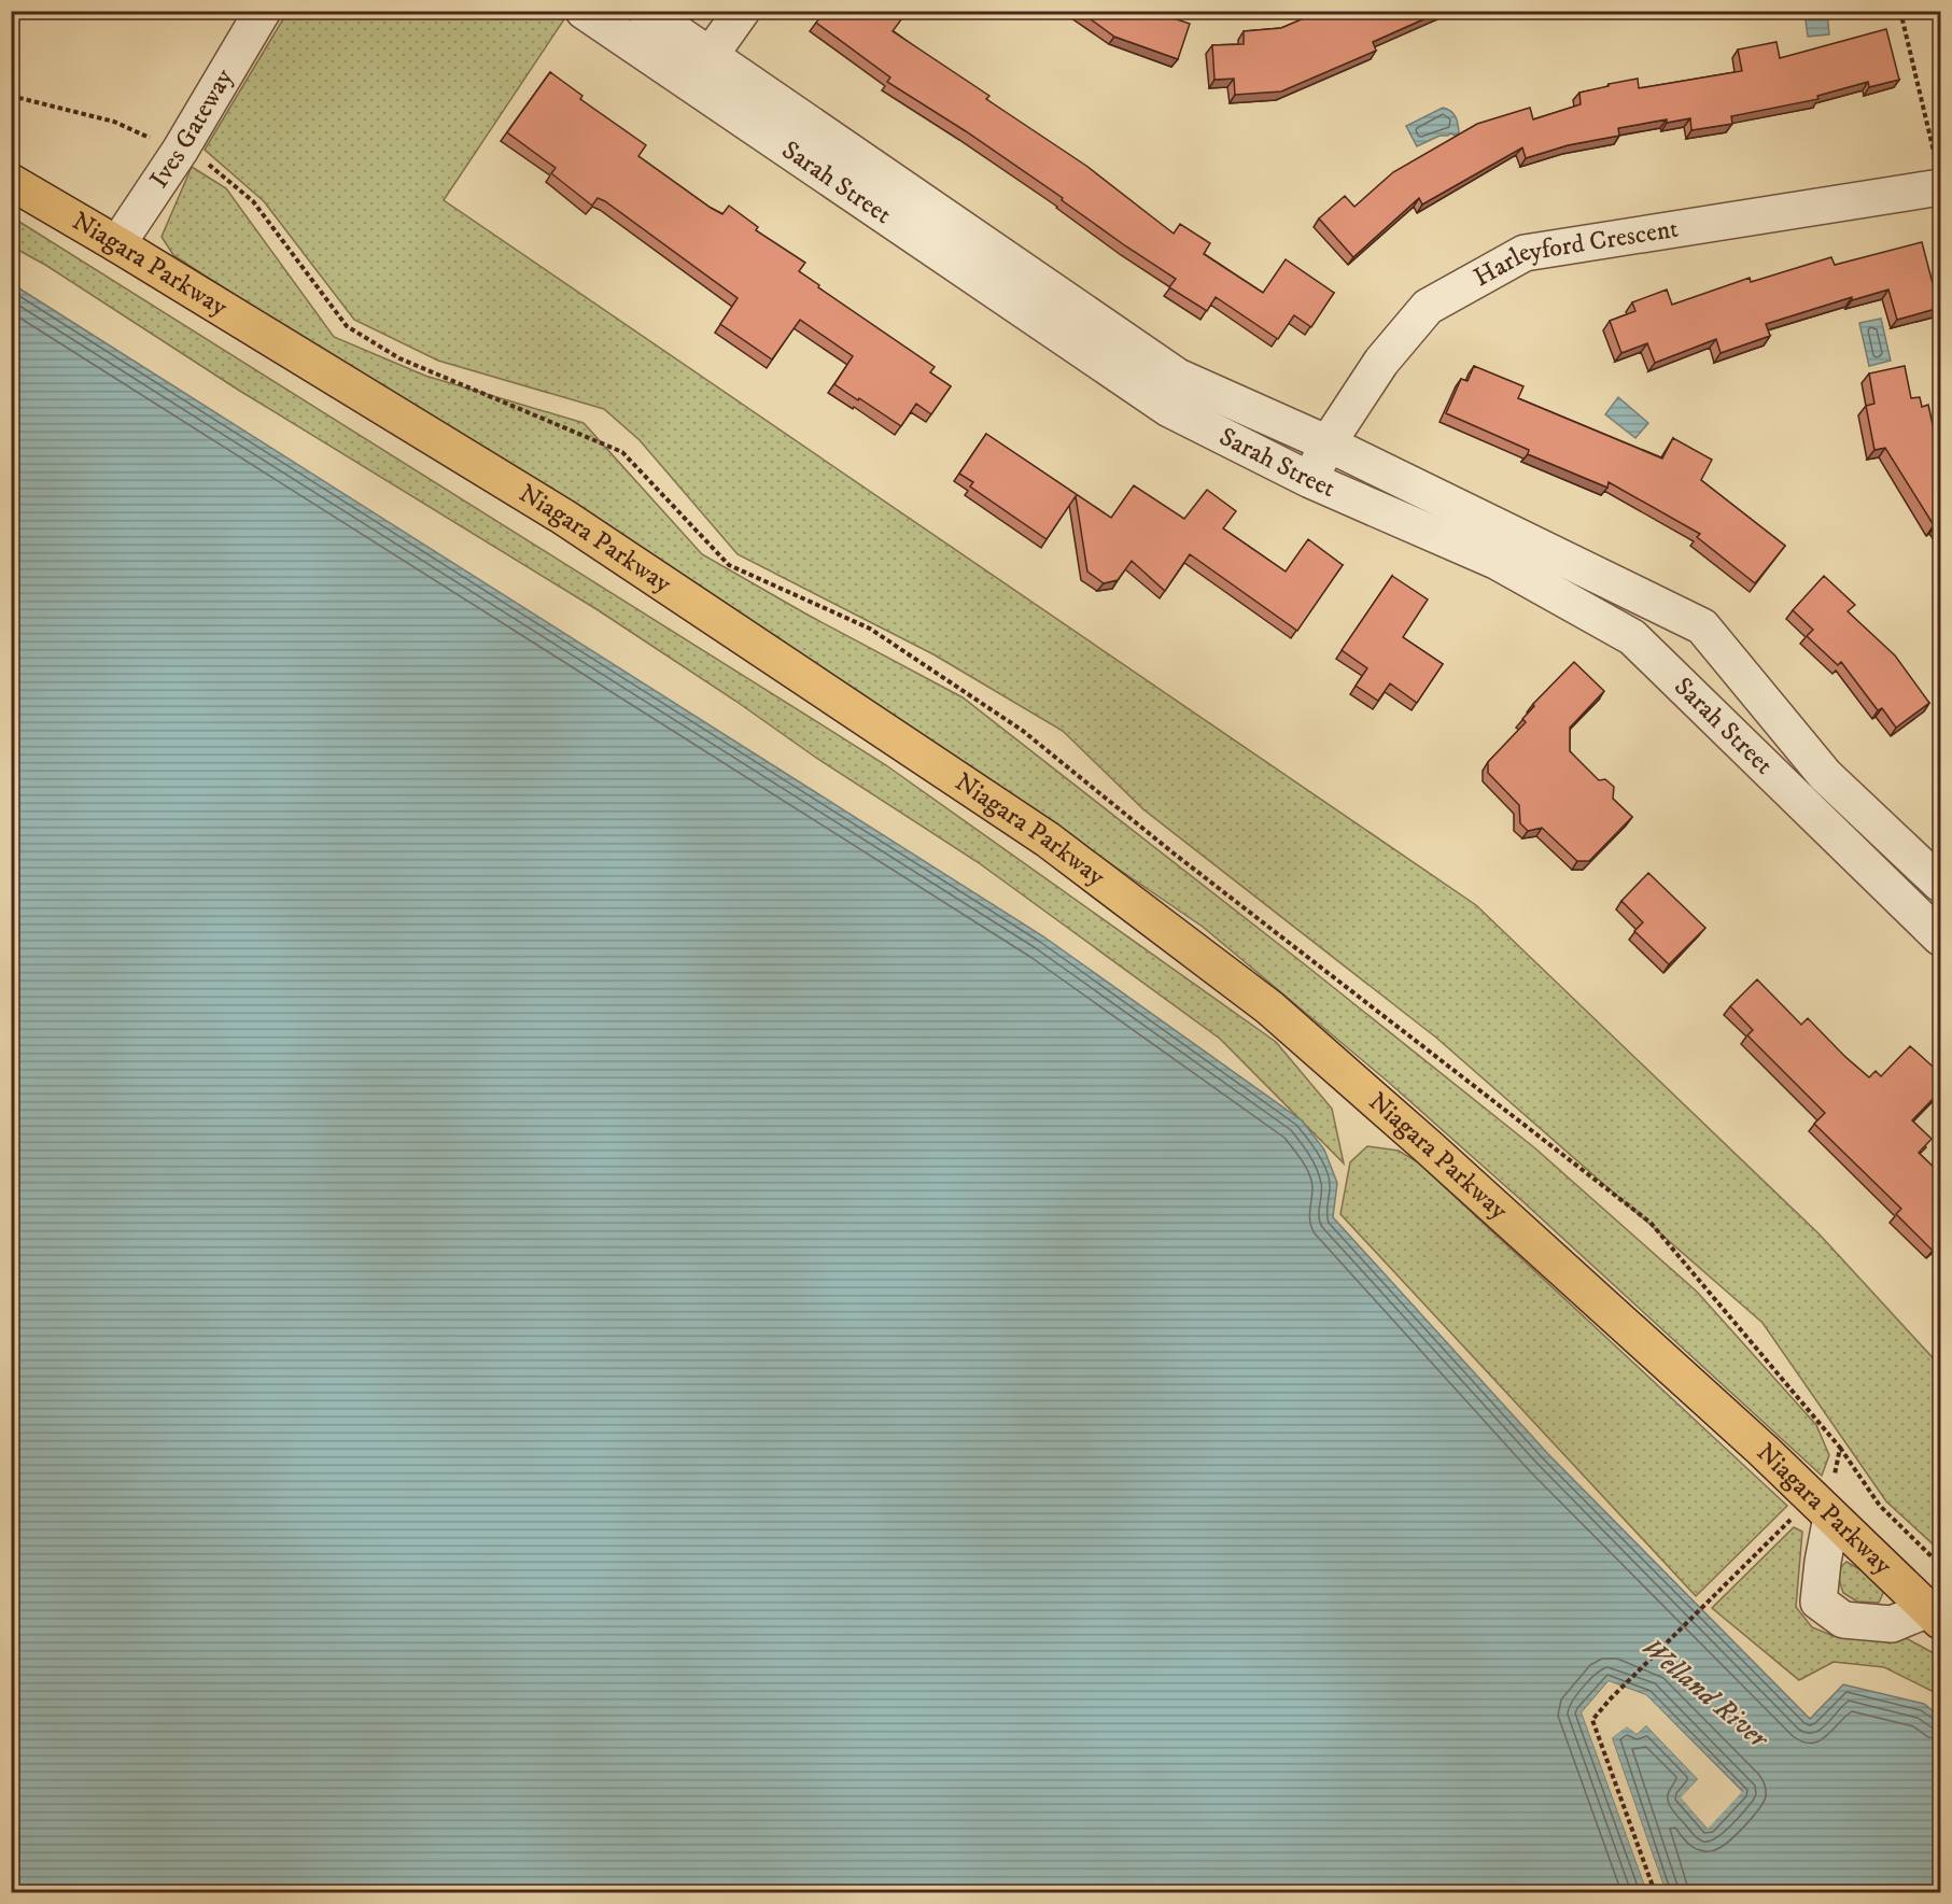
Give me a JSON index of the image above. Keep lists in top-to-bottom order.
{
  "streets": {
    "main road": ["Niagara Parkway"],
    "street": ["Ives Gateway", "Sarah Street", "Harleyford Crescent"]
  },
  "crossings": [
    ["Ives Gateway", "Niagara Parkway"],
    ["Sarah Street", "Harleyford Crescent"]
  ],
  "water": ["Welland River"]
}
